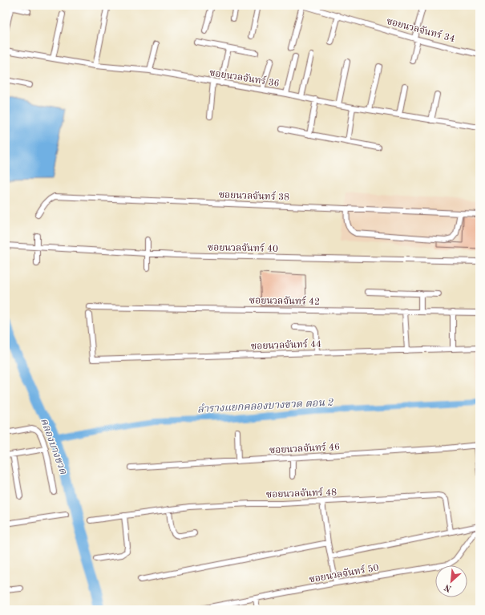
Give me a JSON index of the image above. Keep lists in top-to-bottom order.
{
  "streets": {
    "street": [
      "ซอยนวลจันทร์ 34",
      "ซอยนวลจันทร์ 36",
      "ซอยนวลจันทร์ 38",
      "ซอยนวลจันทร์ 40",
      "ซอยนวลจันทร์ 42",
      "ซอยนวลจันทร์ 44",
      "ซอยนวลจันทร์ 46",
      "ซอยนวลจันทร์ 48",
      "ซอยนวลจันทร์ 50"
    ]
  },
  "water": ["ลำรางแยกคลองบางขวด ตอน 2", "คลองบางขวด"],
  "north": "bottom left"
}
